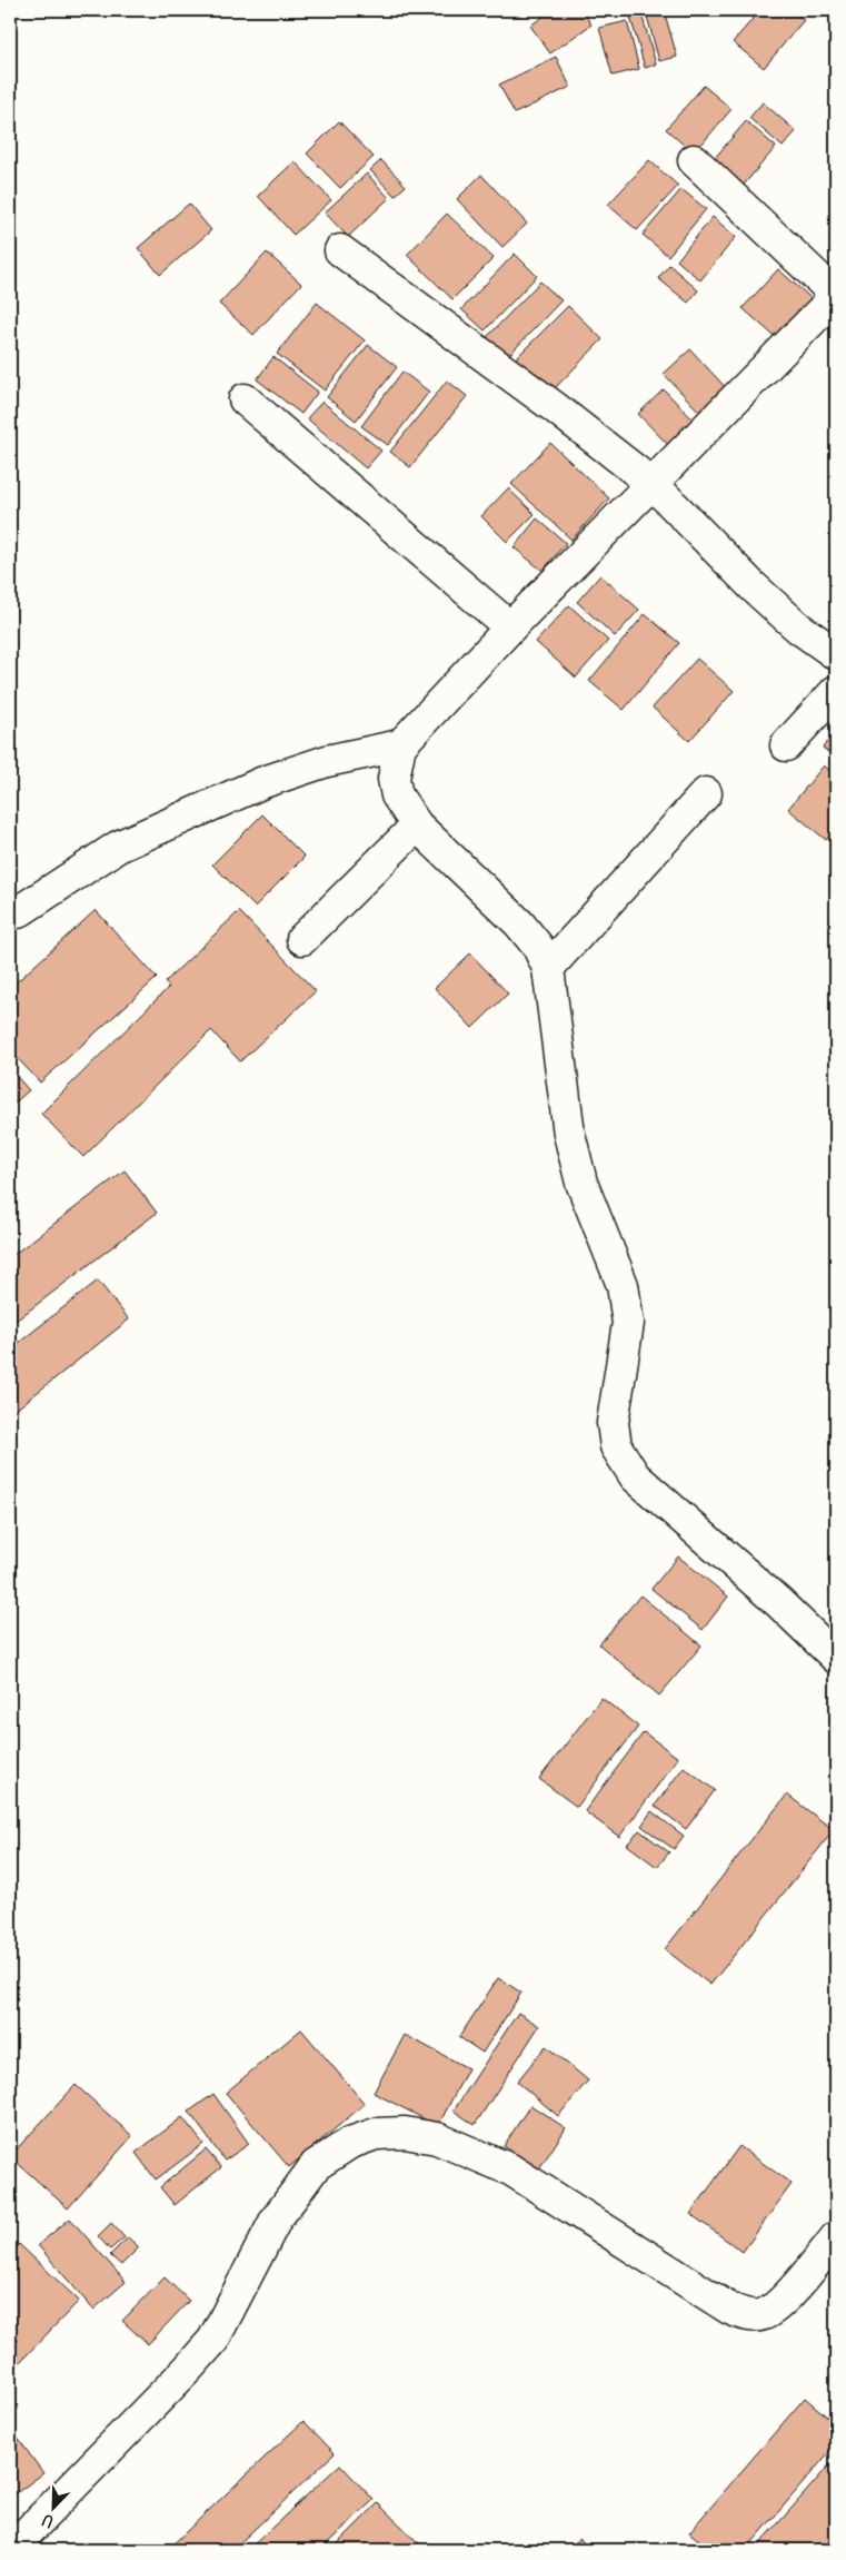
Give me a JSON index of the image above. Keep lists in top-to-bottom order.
{
  "north": "bottom left"
}
